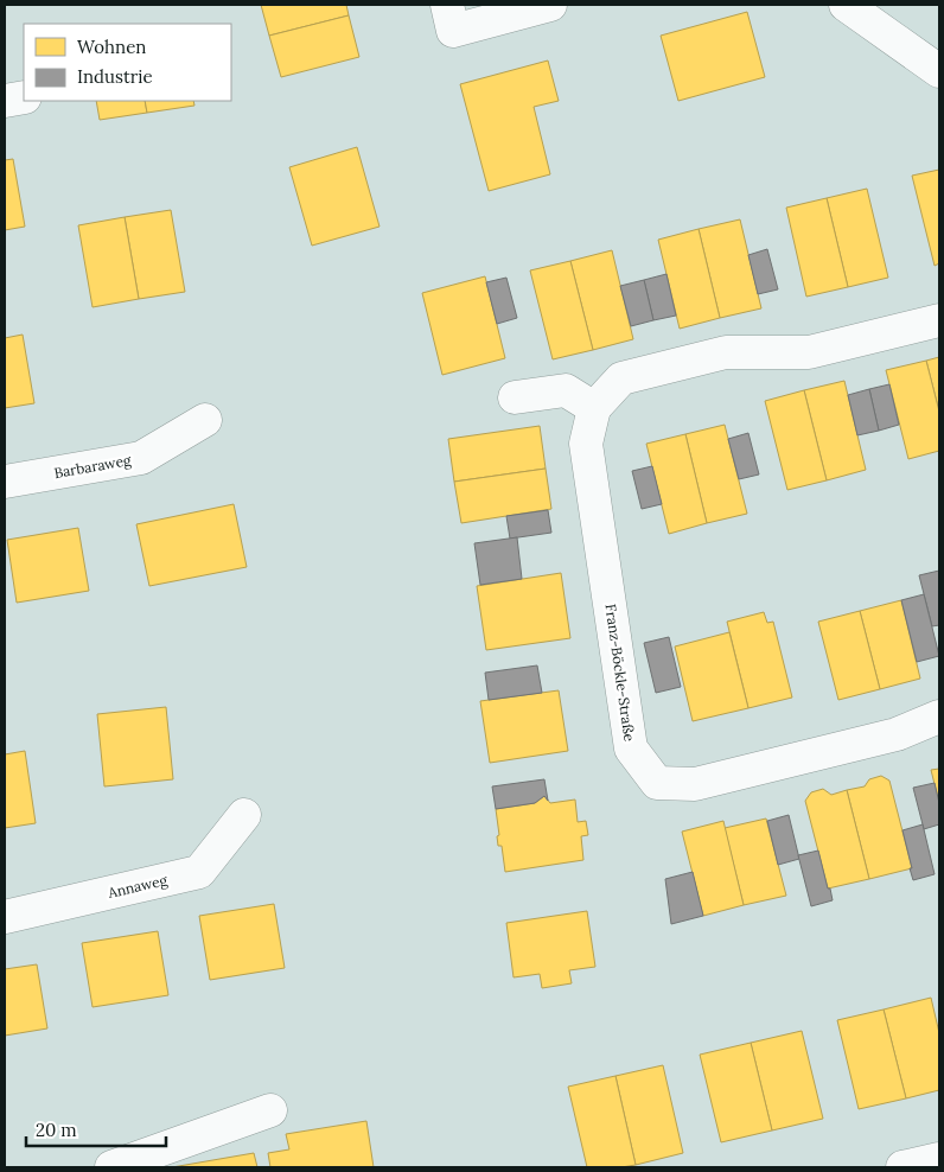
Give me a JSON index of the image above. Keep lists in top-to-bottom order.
{
  "streets": {
    "street": ["Barbaraweg", "Franz-Böckle-Straße", "Annaweg"]
  },
  "legend": ["Wohnen", "Industrie"],
  "scale_bar": "20 m"
}
